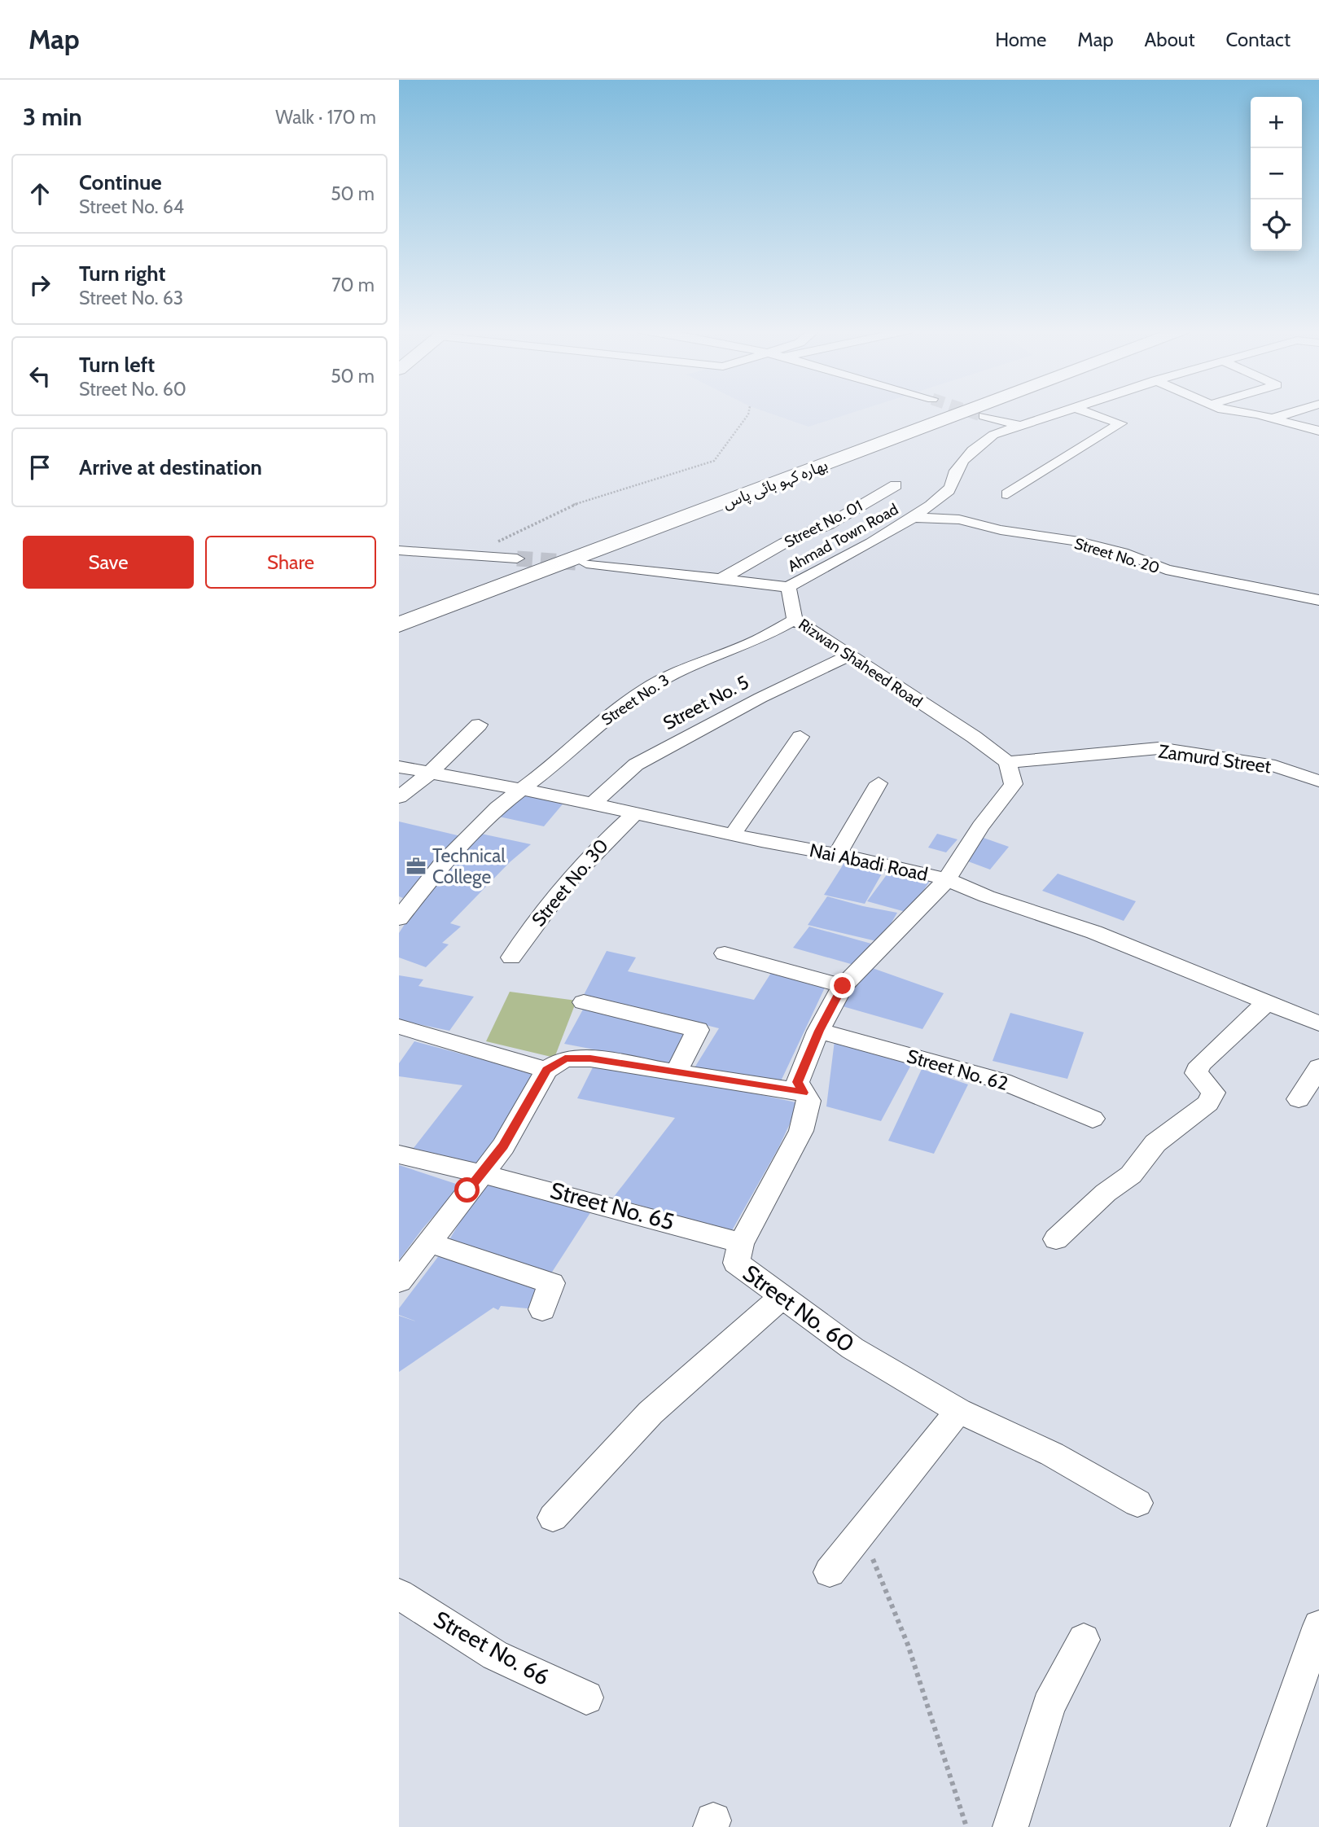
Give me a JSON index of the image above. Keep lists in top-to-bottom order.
{
  "streets": {
    "highway": ["بھارہ کہو بائی پاس"],
    "street": [
      "Street No. 01",
      "Ahmad Town Road",
      "Street No. 20",
      "Rizwan Shaheed Road",
      "Street No. 3",
      "Street No. 5",
      "Zamurd Street",
      "Nai Abadi Road",
      "Street No. 30",
      "Street No. 62",
      "Street No. 65",
      "Street No. 60",
      "Street No. 66"
    ]
  },
  "crossings": [
    ["Ahmad Town Road", "Street No. 20"],
    ["Ahmad Town Road", "Rizwan Shaheed Road"],
    ["Rizwan Shaheed Road", "Street No. 3"],
    ["Rizwan Shaheed Road", "Street No. 5"],
    ["Rizwan Shaheed Road", "Zamurd Street"],
    ["Street No. 3", "Nai Abadi Road"],
    ["Street No. 5", "Nai Abadi Road"],
    ["Nai Abadi Road", "Street No. 30"],
    ["Nai Abadi Road", "Street No. 60"],
    ["Street No. 62", "Street No. 60"],
    ["Street No. 65", "Street No. 60"]
  ],
  "places": {
    "office": ["Technical College"]
  },
  "page": {
    "header": "Map",
    "nav": [
      "Home",
      "Map",
      "About",
      "Contact"
    ],
    "heading": ["3 min", "Walk · 170 m"],
    "map_buttons": ["+", "−"],
    "list": [
      ["Continue", "Street No. 64", "50 m"],
      ["Turn right", "Street No. 63", "70 m"],
      ["Turn left", "Street No. 60", "50 m"],
      "Arrive at destination"
    ],
    "buttons": ["Save", "Share"]
  }
}
